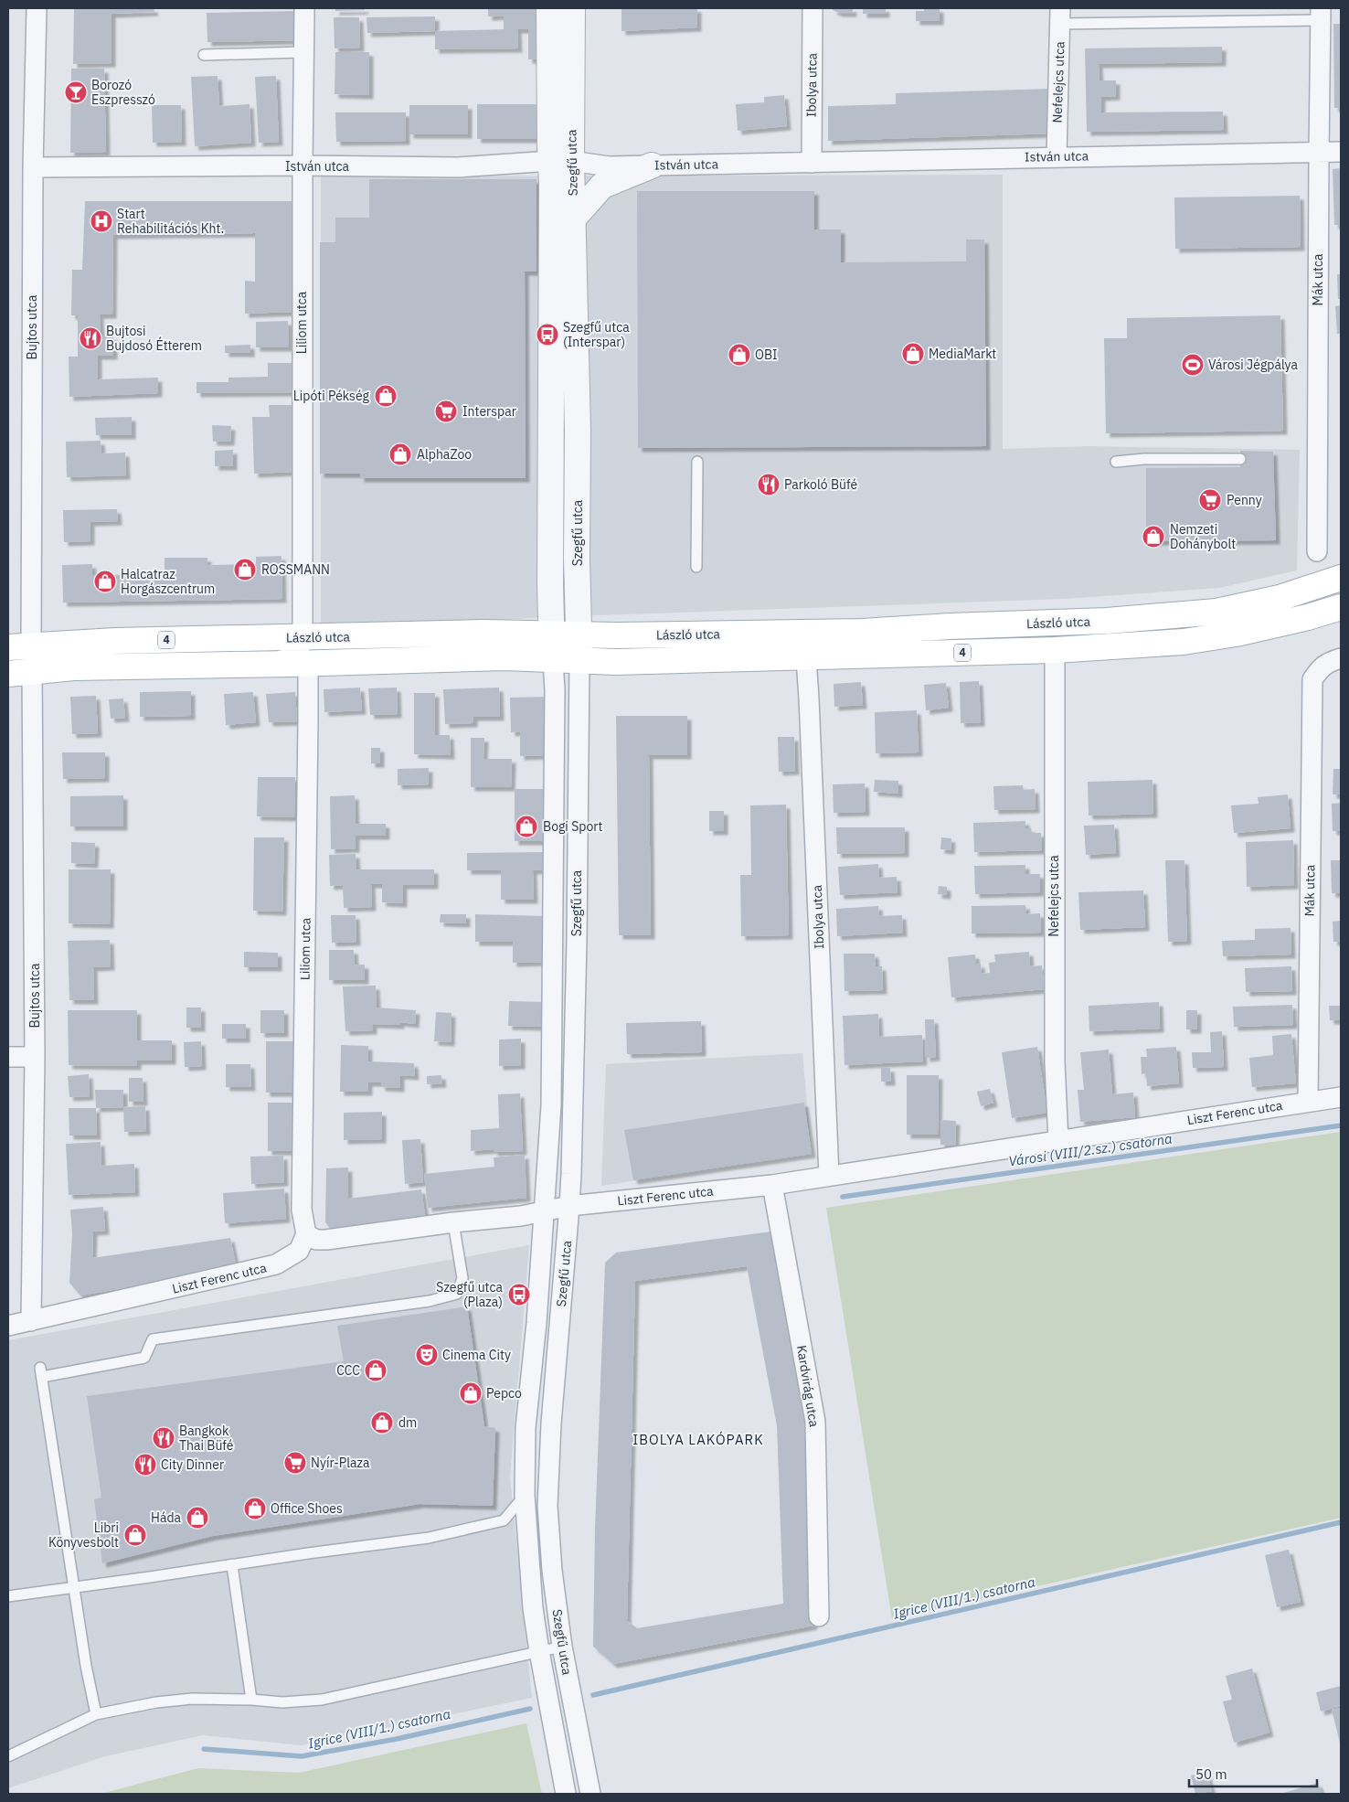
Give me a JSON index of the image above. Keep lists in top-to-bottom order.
{
  "streets": {
    "main road": ["László utca", "4"],
    "street": [
      "Nefelejcs utca",
      "Ibolya utca",
      "István utca",
      "Szegfű utca",
      "Mák utca",
      "Liliom utca",
      "Bujtos utca",
      "Liszt Ferenc utca",
      "Kardvirág utca"
    ]
  },
  "crossings": [
    ["Nefelejcs utca", "István utca"],
    ["Nefelejcs utca", "László utca"],
    ["Nefelejcs utca", "Liszt Ferenc utca"],
    ["Ibolya utca", "István utca"],
    ["Ibolya utca", "László utca"],
    ["Ibolya utca", "Liszt Ferenc utca"],
    ["István utca", "Szegfű utca"],
    ["István utca", "Mák utca"],
    ["István utca", "Liliom utca"],
    ["István utca", "Bujtos utca"],
    ["Szegfű utca", "László utca"],
    ["Szegfű utca", "Liszt Ferenc utca"],
    ["Mák utca", "Liszt Ferenc utca"],
    ["Liliom utca", "László utca"],
    ["Liliom utca", "Liszt Ferenc utca"],
    ["Bujtos utca", "László utca"],
    ["Bujtos utca", "4"],
    ["Bujtos utca", "Liszt Ferenc utca"],
    ["László utca", "4"],
    ["Liszt Ferenc utca", "Kardvirág utca"]
  ],
  "districts": ["IBOLYA LAKÓPARK"],
  "water": ["Városi (VIII/2.sz.) csatorna", "Igrice (VIII/1.) csatorna"],
  "places": {
    "bar": ["Borozó Eszpresszó"],
    "hospital": ["Start Rehabilitációs Kht."],
    "bus stop": ["Szegfű utca (Interspar)", "Szegfű utca (Plaza)"],
    "restaurant": [
      "Bujtosi Bujdosó Étterem",
      "Parkoló Büfé",
      "Bangkok Thai Büfé",
      "City Dinner"
    ],
    "shop": [
      "MediaMarkt",
      "OBI",
      "Lipóti Pékség",
      "AlphaZoo",
      "Nemzeti Dohánybolt",
      "ROSSMANN",
      "Halcatraz Horgászcentrum",
      "Bogi Sport",
      "CCC",
      "Pepco",
      "dm",
      "Office Shoes",
      "Háda",
      "Libri Könyvesbolt"
    ],
    "sports": ["Városi Jégpálya"],
    "supermarket": ["Interspar", "Penny", "Nyír-Plaza"],
    "theatre": ["Cinema City"]
  },
  "scale_bar": "50 m"
}
